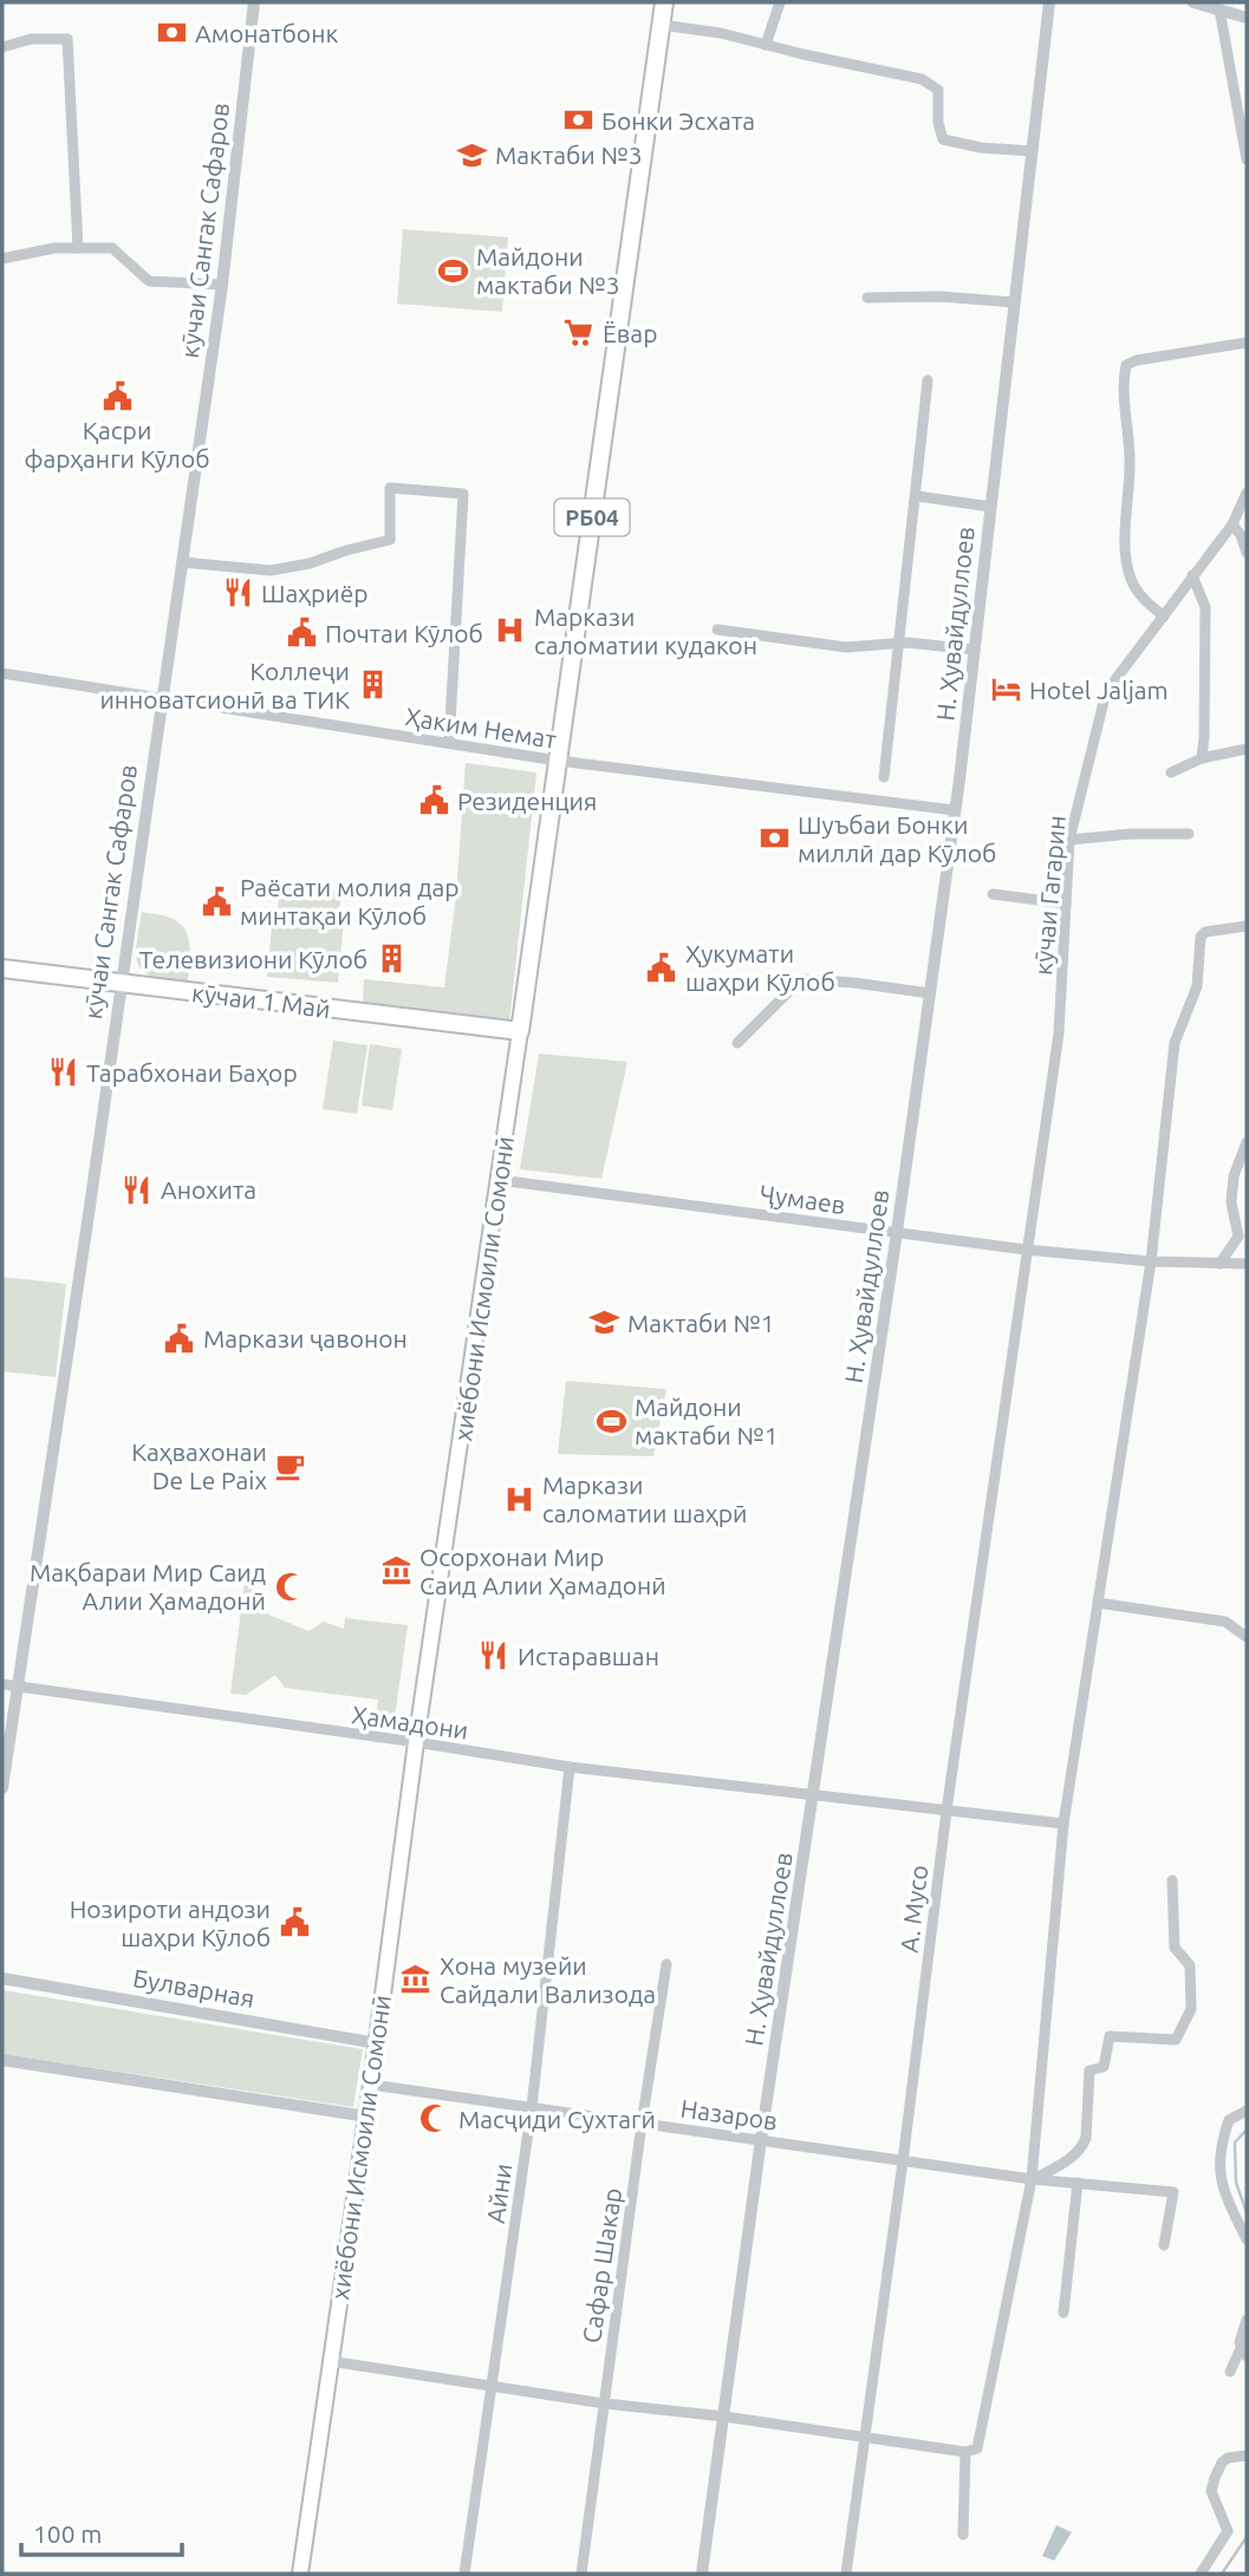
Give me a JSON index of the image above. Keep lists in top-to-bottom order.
{
  "streets": {
    "main road": ["РБ04", "кӯчаи 1 Май", "хиёбони Исмоили Сомонӣ"],
    "street": [
      "кӯчаи Сангак Сафаров",
      "Н. Ҳувайдуллоев",
      "Ҳаким Немат",
      "кӯчаи Гагарин",
      "Ҷумаев",
      "Ҳамадони",
      "А. Мусо",
      "Булварная",
      "Назаров",
      "Айни",
      "Сафар Шакар"
    ]
  },
  "crossings": [
    ["кӯчаи Сангак Сафаров", "Ҳаким Немат"],
    ["кӯчаи Сангак Сафаров", "кӯчаи 1 Май"],
    ["кӯчаи Сангак Сафаров", "Ҳамадони"],
    ["Н. Ҳувайдуллоев", "Ҳаким Немат"],
    ["Н. Ҳувайдуллоев", "Ҷумаев"],
    ["Н. Ҳувайдуллоев", "Ҳамадони"],
    ["Н. Ҳувайдуллоев", "Назаров"],
    ["Ҳаким Немат", "хиёбони Исмоили Сомонӣ"],
    ["кӯчаи Гагарин", "Ҷумаев"],
    ["кӯчаи Гагарин", "А. Мусо"],
    ["кӯчаи 1 Май", "хиёбони Исмоили Сомонӣ"],
    ["Ҷумаев", "хиёбони Исмоили Сомонӣ"],
    ["Ҷумаев", "А. Мусо"],
    ["хиёбони Исмоили Сомонӣ", "Ҳамадони"],
    ["хиёбони Исмоили Сомонӣ", "Булварная"],
    ["хиёбони Исмоили Сомонӣ", "Назаров"],
    ["Ҳамадони", "А. Мусо"],
    ["Ҳамадони", "Айни"],
    ["А. Мусо", "Назаров"],
    ["Назаров", "Айни"],
    ["Назаров", "Сафар Шакар"]
  ],
  "places": {
    "bank": ["Амонатбонк", "Бонки Эсхата", "Шуъбаи Бонки миллӣ дар Кӯлоб"],
    "school or university": ["Мактаби №3", "Мактаби №1"],
    "sports": ["Майдони мактаби №3", "Майдони мактаби №1"],
    "supermarket": ["Ёвар"],
    "public building": [
      "Қасри фарҳанги Кӯлоб",
      "Почтаи Кӯлоб",
      "Резиденция",
      "Раёсати молия дар минтақаи Кӯлоб",
      "Ҳукумати шаҳри Кӯлоб",
      "Маркази ҷавонон",
      "Нозироти андози шаҳри Кӯлоб"
    ],
    "restaurant": [
      "Шаҳриёр",
      "Тарабхонаи Баҳор",
      "Анохита",
      "Истаравшан"
    ],
    "hospital": ["Маркази саломатии кудакон", "Маркази саломатии шаҳрӣ"],
    "building": ["Коллеҷи инноватсионӣ ва ТИК", "Телевизиони Кӯлоб"],
    "hotel": ["Hotel Jaljam"],
    "cafe": ["Каҳвахонаи De Le Paix"],
    "museum": ["Осорхонаи Мир Саид Алии Ҳамадонӣ", "Хона музейи Сайдали Вализода"],
    "mosque": ["Мақбараи Мир Саид Алии Ҳамадонӣ", "Масҷиди Сухтагӣ"]
  },
  "scale_bar": "100 m"
}
